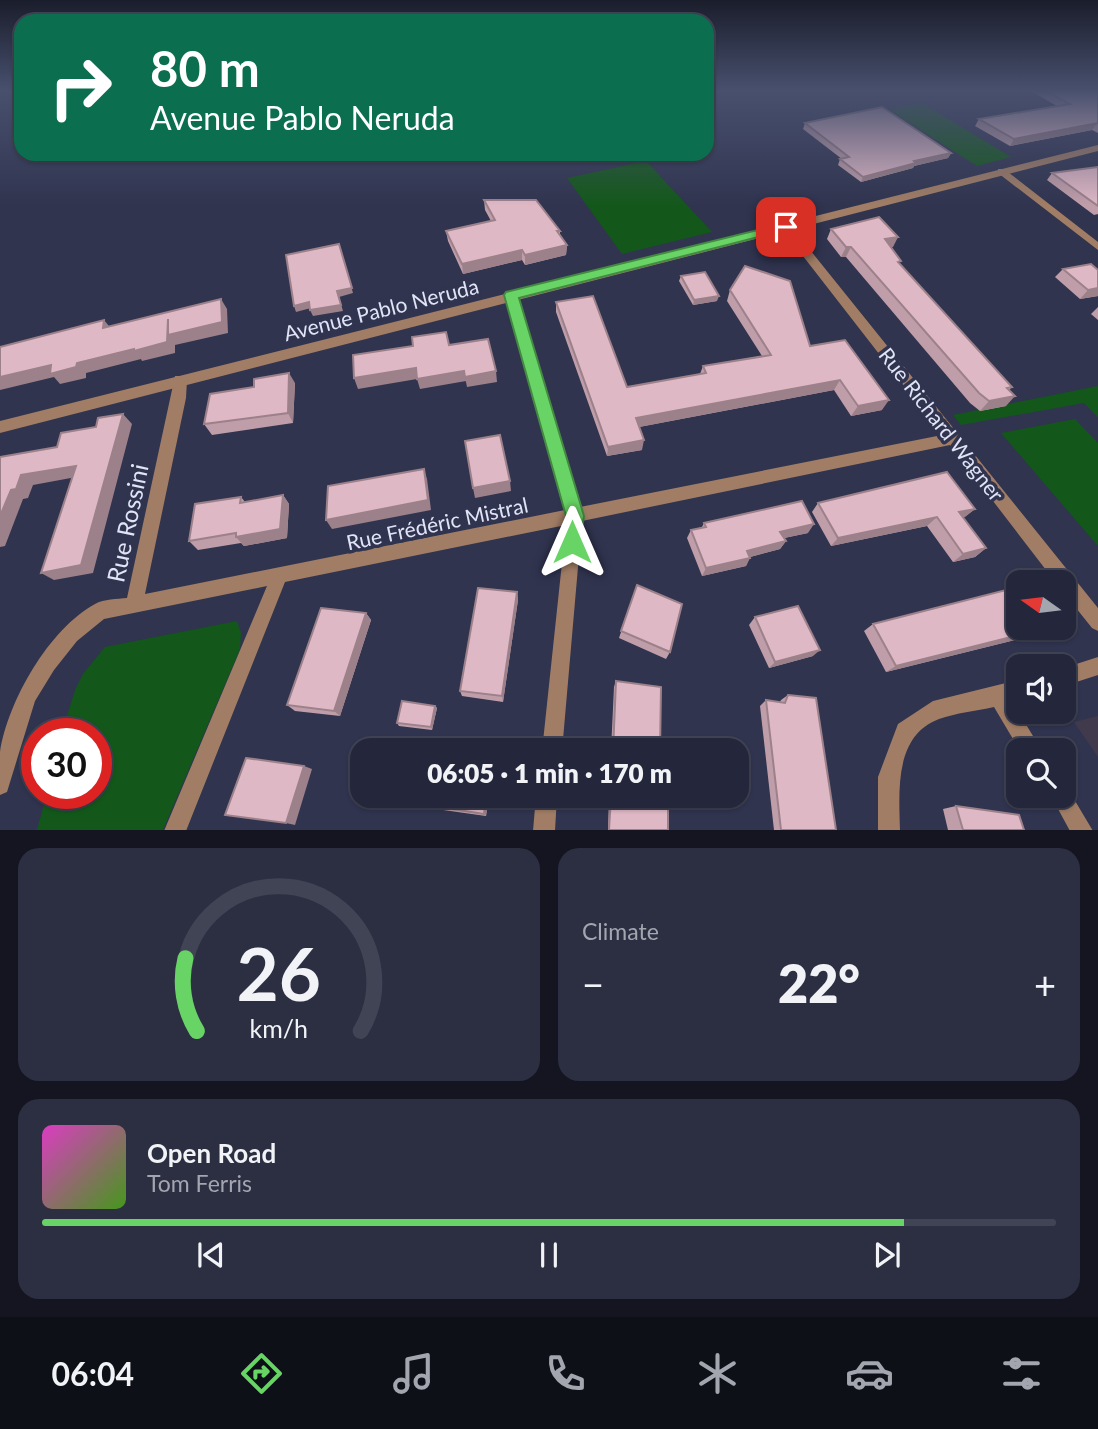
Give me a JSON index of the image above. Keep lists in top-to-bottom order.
{
  "streets": {
    "street": [
      "Avenue Pablo Neruda",
      "Rue Richard Wagner",
      "Rue Rossini",
      "Rue Frédéric Mistral"
    ]
  },
  "crossings": [
    ["Avenue Pablo Neruda", "Rue Richard Wagner"],
    ["Avenue Pablo Neruda", "Rue Rossini"],
    ["Rue Richard Wagner", "Rue Frédéric Mistral"],
    ["Rue Rossini", "Rue Frédéric Mistral"]
  ],
  "north": "left",
  "page": {
    "turn": ["80 m", "Avenue Pablo Neruda"],
    "limit": "30",
    "trip": "06:05 · 1 min · 170 m",
    "tile": "Climate",
    "heat": ["−", "22°", "+"],
    "song": ["Open Road", "Tom Ferris"],
    "tabs": "06:04",
    "gauge": ["26", "km/h"]
  }
}
